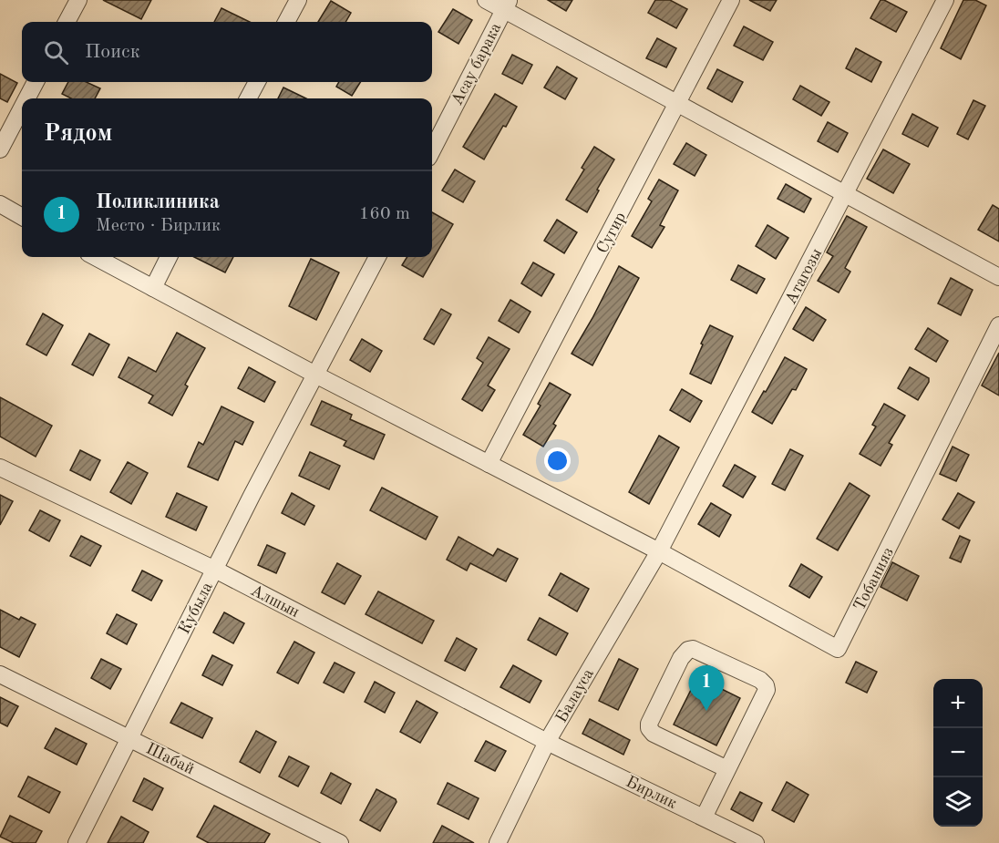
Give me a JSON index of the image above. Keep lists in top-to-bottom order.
{
  "streets": {
    "street": [
      "Асау барака",
      "Сугир",
      "Атагозы",
      "Тобанияз",
      "Алшын",
      "Кубыла",
      "Балауса",
      "Шабай",
      "Бирлик"
    ]
  },
  "crossings": [
    ["Атагозы", "Тобанияз"],
    ["Атагозы", "Балауса"],
    ["Тобанияз", "Балауса"],
    ["Алшын", "Кубыла"],
    ["Алшын", "Балауса"],
    ["Алшын", "Бирлик"],
    ["Кубыла", "Шабай"],
    ["Балауса", "Бирлик"]
  ],
  "page": {
    "search": "Поиск",
    "heading": "Рядом",
    "list": [
      {
        "mark": "1",
        "name": "Поликлиника",
        "note": "Место · Бирлик",
        "value": "160 m"
      }
    ],
    "pins": "1",
    "map_buttons": ["+", "−"]
  }
}
